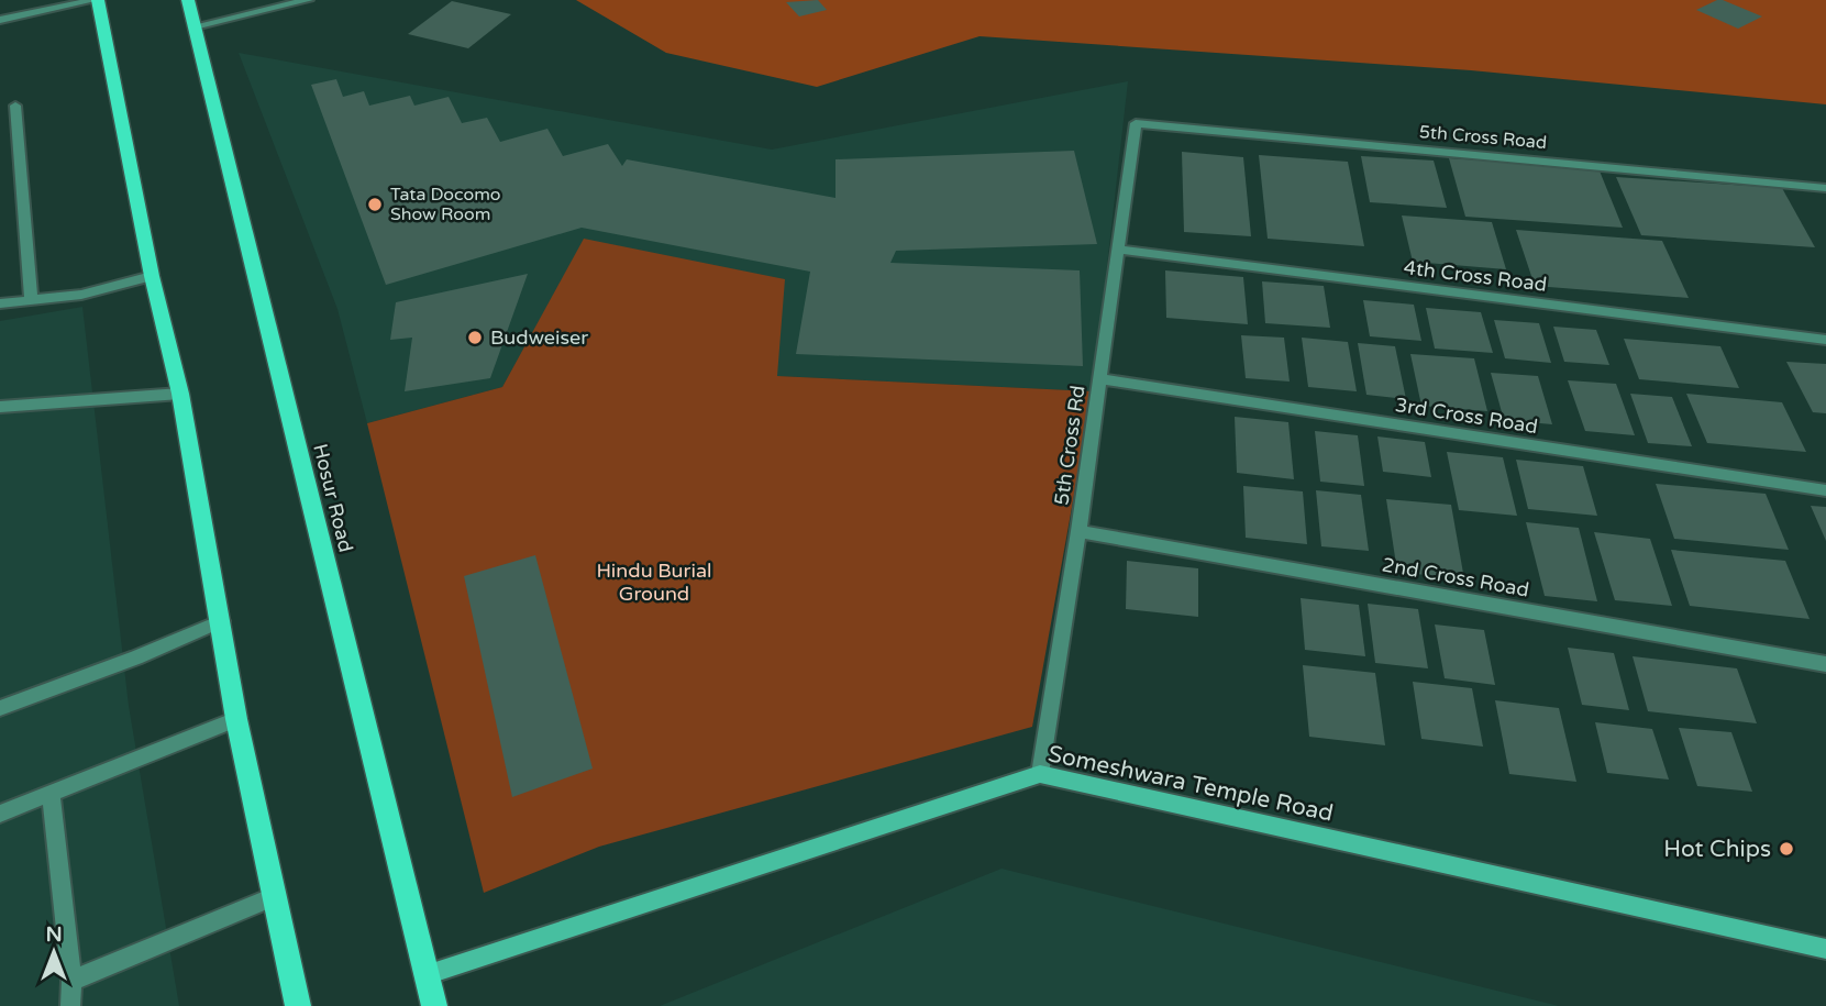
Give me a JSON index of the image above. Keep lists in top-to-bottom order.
{
  "streets": {
    "main road": ["Hosur Road"],
    "street": [
      "5th Cross Road",
      "4th Cross Road",
      "3rd Cross Road",
      "5th Cross Rd",
      "2nd Cross Road",
      "Someshwara Temple Road"
    ]
  },
  "crossings": [
    ["5th Cross Road", "5th Cross Rd"],
    ["4th Cross Road", "5th Cross Rd"],
    ["3rd Cross Road", "5th Cross Rd"],
    ["5th Cross Rd", "2nd Cross Road"],
    ["5th Cross Rd", "Someshwara Temple Road"],
    ["Hosur Road", "Someshwara Temple Road"]
  ],
  "parks": ["Hindu Burial Ground"],
  "places": ["Tata Docomo Show Room", "Budweiser", "Hot Chips"],
  "north": "top"
}
